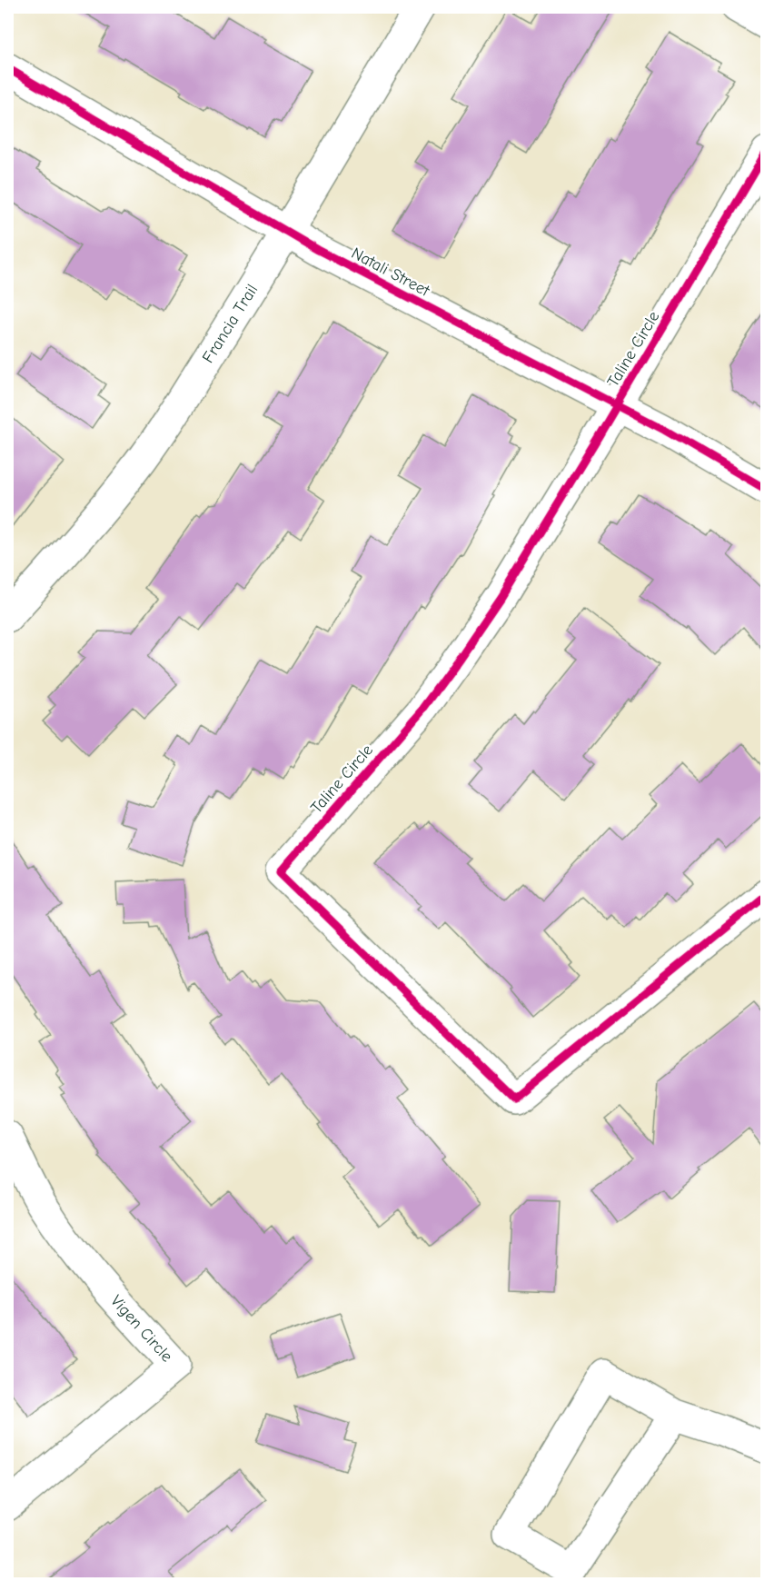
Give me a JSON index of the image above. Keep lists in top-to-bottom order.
{
  "streets": {
    "street": [
      "Natali Street",
      "Francia Trail",
      "Taline Circle",
      "Vigen Circle"
    ]
  },
  "crossings": [
    ["Natali Street", "Francia Trail"],
    ["Natali Street", "Taline Circle"]
  ]
}
